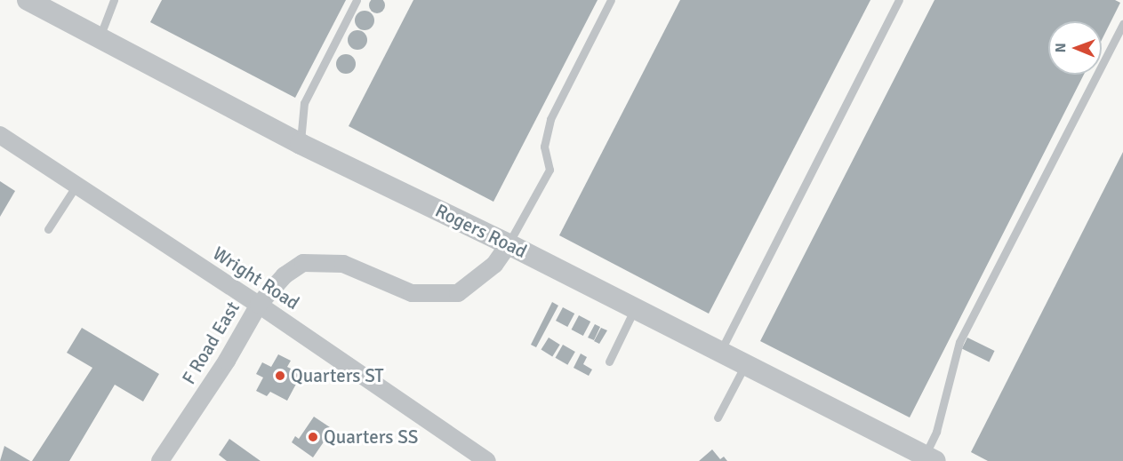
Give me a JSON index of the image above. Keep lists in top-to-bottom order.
{
  "streets": {
    "street": ["Rogers Road", "Wright Road", "F Road East"]
  },
  "crossings": [
    ["Rogers Road", "F Road East"],
    ["Wright Road", "F Road East"]
  ],
  "places": ["Quarters ST", "Quarters SS"],
  "north": "left"
}
